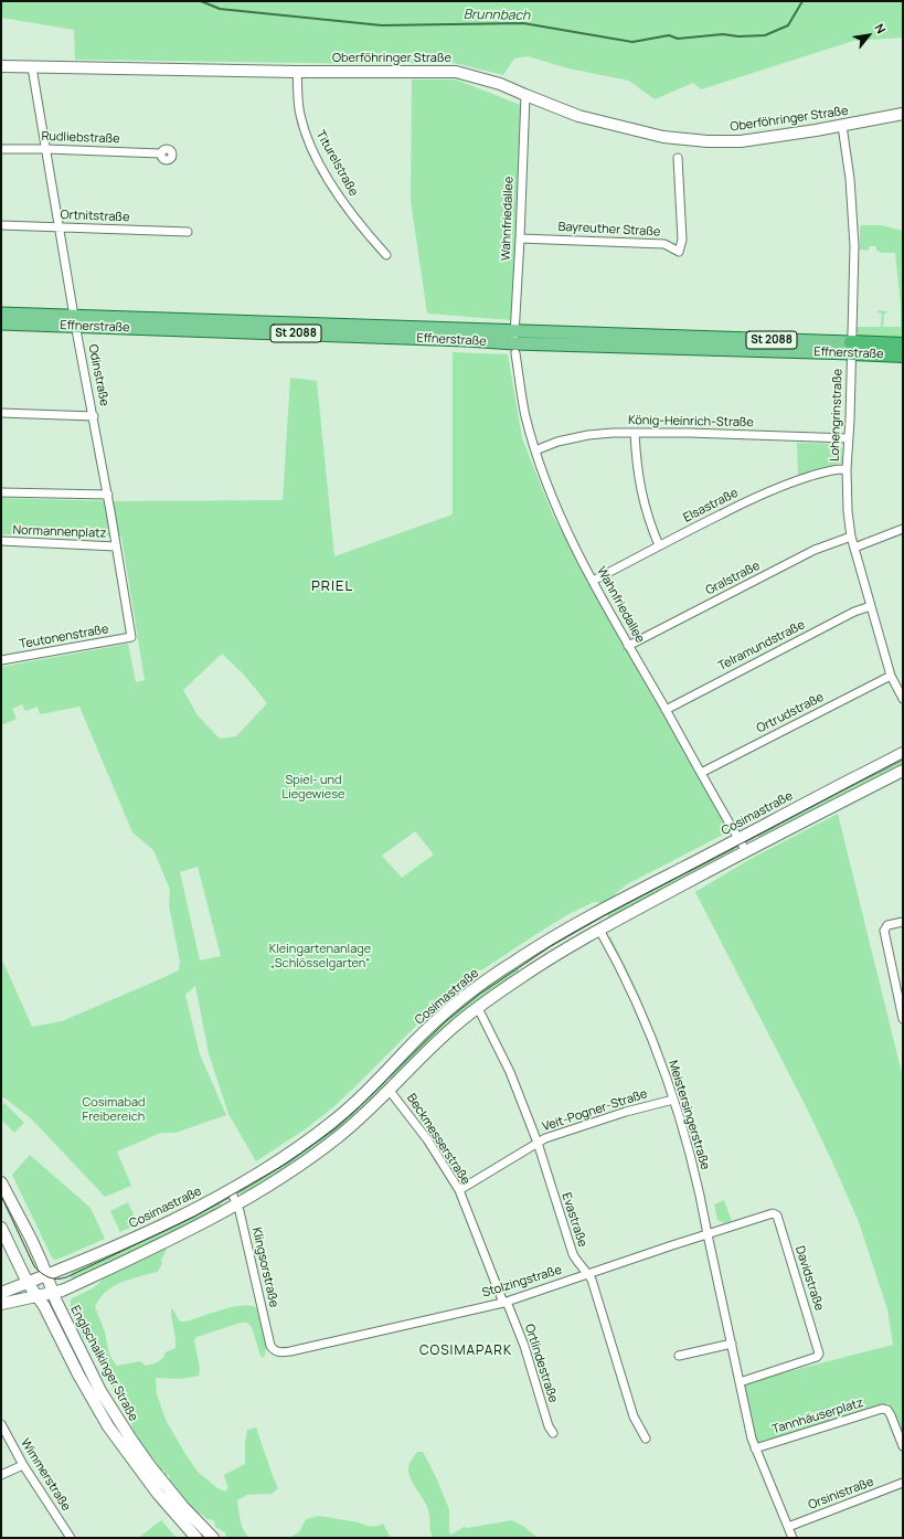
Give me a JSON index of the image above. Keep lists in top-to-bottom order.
{
  "streets": {
    "highway": ["Effnerstraße", "St 2088"],
    "main road": ["Oberföhringer Straße", "Cosimastraße", "Englschalkinger Straße"],
    "street": [
      "Rudliebstraße",
      "Titurelstraße",
      "Ortnitstraße",
      "Wahnfriedallee",
      "Bayreuther Straße",
      "Odinstraße",
      "Lohengrinstraße",
      "König-Heinrich-Straße",
      "Elsastraße",
      "Normannenplatz",
      "Gralstraße",
      "Teutonenstraße",
      "Telramundstraße",
      "Ortrudstraße",
      "Veit-Pogner-Straße",
      "Meistersingerstraße",
      "Beckmesserstraße",
      "Evastraße",
      "Klingsorstraße",
      "Davidstraße",
      "Stolzingstraße",
      "Ortlindestraße",
      "Tannhäuserplatz",
      "Wimmerstraße",
      "Orsinistraße"
    ]
  },
  "crossings": [
    ["Oberföhringer Straße", "Titurelstraße"],
    ["Oberföhringer Straße", "Wahnfriedallee"],
    ["Oberföhringer Straße", "Odinstraße"],
    ["Oberföhringer Straße", "Lohengrinstraße"],
    ["Rudliebstraße", "Odinstraße"],
    ["Ortnitstraße", "Odinstraße"],
    ["Wahnfriedallee", "Bayreuther Straße"],
    ["Wahnfriedallee", "Effnerstraße"],
    ["Wahnfriedallee", "König-Heinrich-Straße"],
    ["Wahnfriedallee", "Elsastraße"],
    ["Wahnfriedallee", "Gralstraße"],
    ["Wahnfriedallee", "Telramundstraße"],
    ["Wahnfriedallee", "Ortrudstraße"],
    ["Wahnfriedallee", "Cosimastraße"],
    ["Effnerstraße", "Odinstraße"],
    ["Effnerstraße", "Lohengrinstraße"],
    ["Odinstraße", "Normannenplatz"],
    ["Odinstraße", "Teutonenstraße"],
    ["Lohengrinstraße", "König-Heinrich-Straße"],
    ["Lohengrinstraße", "Elsastraße"],
    ["Lohengrinstraße", "Gralstraße"],
    ["Lohengrinstraße", "Telramundstraße"],
    ["Lohengrinstraße", "Ortrudstraße"],
    ["Cosimastraße", "Klingsorstraße"],
    ["Cosimastraße", "Englschalkinger Straße"],
    ["Veit-Pogner-Straße", "Meistersingerstraße"],
    ["Veit-Pogner-Straße", "Beckmesserstraße"],
    ["Veit-Pogner-Straße", "Evastraße"],
    ["Meistersingerstraße", "Davidstraße"],
    ["Meistersingerstraße", "Stolzingstraße"],
    ["Meistersingerstraße", "Tannhäuserplatz"],
    ["Meistersingerstraße", "Orsinistraße"],
    ["Beckmesserstraße", "Stolzingstraße"],
    ["Beckmesserstraße", "Ortlindestraße"],
    ["Evastraße", "Stolzingstraße"],
    ["Klingsorstraße", "Stolzingstraße"],
    ["Davidstraße", "Stolzingstraße"],
    ["Stolzingstraße", "Ortlindestraße"]
  ],
  "districts": ["PRIEL", "COSIMAPARK"],
  "water": ["Brunnbach"],
  "parks": ["Spiel- und Liegewiese", "Kleingartenanlage „Schlösselgarten“", "Cosimabad Freibereich"],
  "north": "top right"
}
